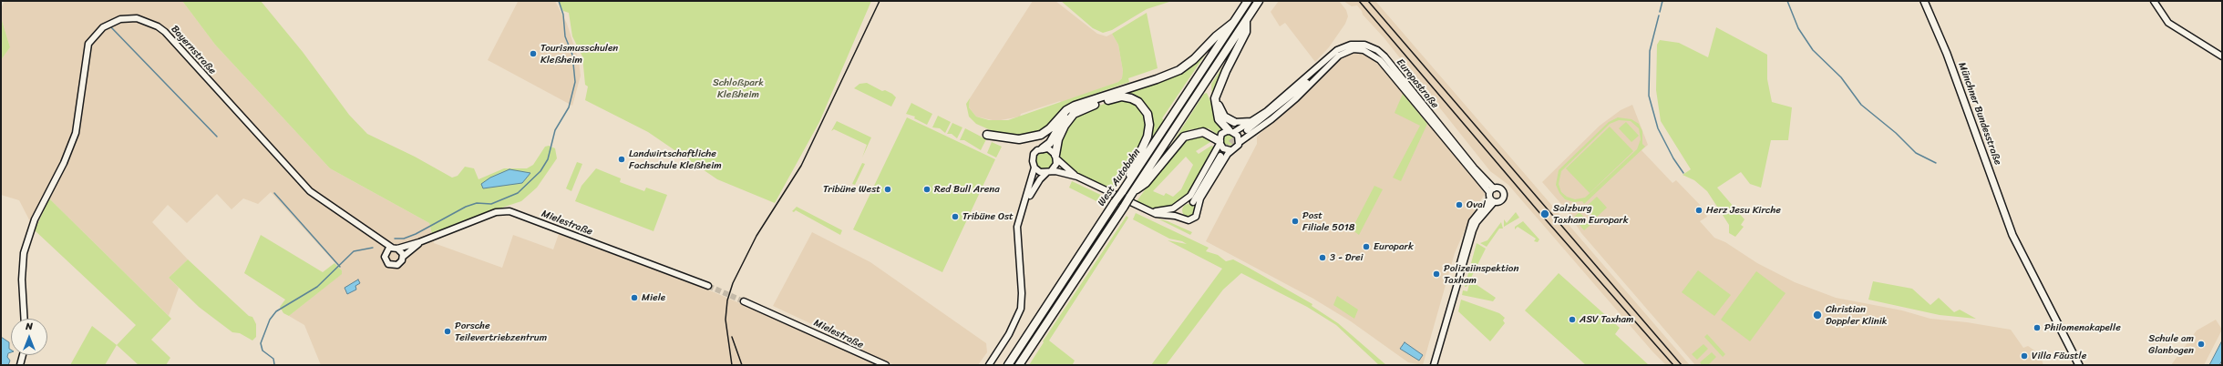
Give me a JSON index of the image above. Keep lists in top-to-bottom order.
{
  "streets": {
    "highway": ["West Autobahn"],
    "main road": ["Münchner Bundesstraße"],
    "street": ["Bayernstraße", "Europastraße", "Mielestraße"]
  },
  "crossings": [
    ["Bayernstraße", "Mielestraße"]
  ],
  "parks": ["Schloßpark Kleßheim"],
  "places": [
    "Tourismusschulen Kleßheim",
    "Landwirtschaftliche Fachschule Kleßheim",
    "Tribüne West",
    "Red Bull Arena",
    "Oval",
    "Herz Jesu Kirche",
    "Salzburg Taxham Europark",
    "Tribüne Ost",
    "Post Filiale 5018",
    "Europark",
    "3 - Drei",
    "Polizeiinspektion Taxham",
    "Miele",
    "Christian Doppler Klinik",
    "ASV Taxham",
    "Philomenakapelle",
    "Porsche Teilevertriebzentrum",
    "Schule am Glanbogen",
    "Villa Fäustle"
  ],
  "north": "top"
}
